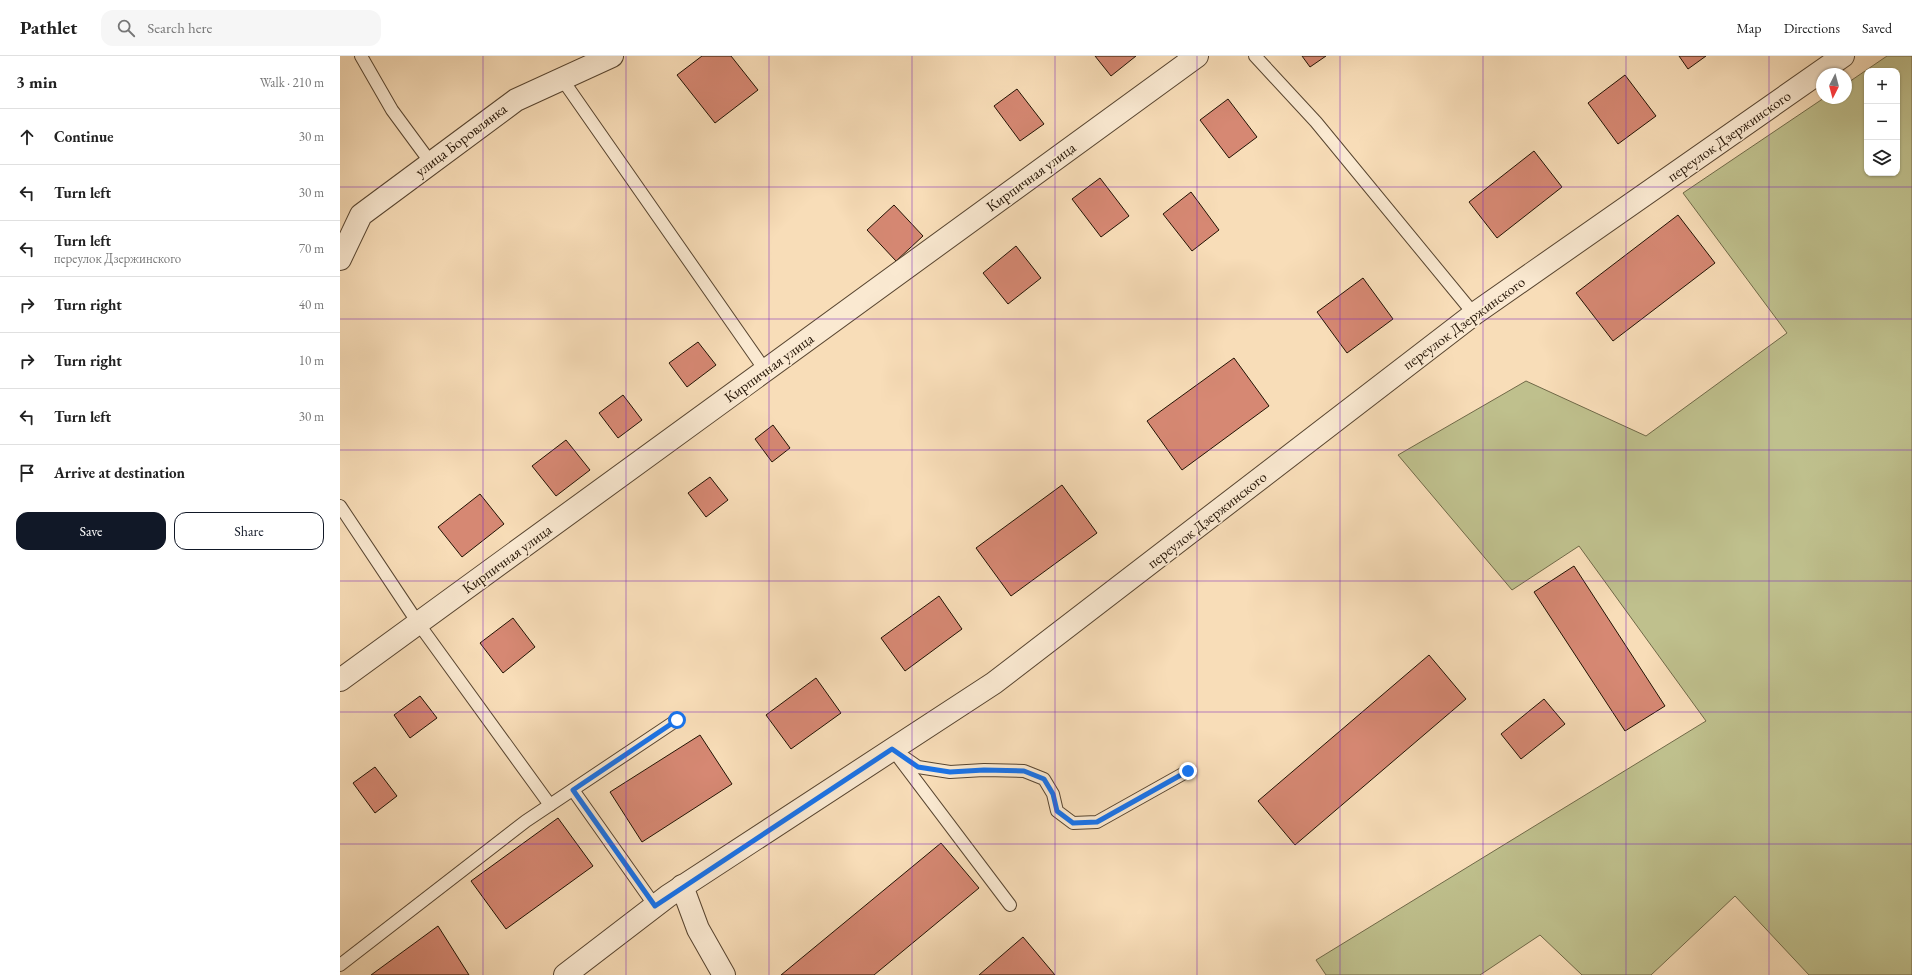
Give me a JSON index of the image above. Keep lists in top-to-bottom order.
{
  "streets": {
    "street": ["переулок Дзержинского", "улица Боровлянка", "Кирпичная улица"]
  },
  "north": "bottom",
  "page": {
    "header": "Pathlet",
    "search": "Search here",
    "nav": ["Map", "Directions", "Saved"],
    "heading": ["3 min", "Walk · 210 m"],
    "map_buttons": ["+", "−"],
    "list": [
      ["Continue", "30 m"],
      ["Turn left", "30 m"],
      ["Turn left", "переулок Дзержинского", "70 m"],
      ["Turn right", "40 m"],
      ["Turn right", "10 m"],
      ["Turn left", "30 m"],
      "Arrive at destination"
    ],
    "buttons": ["Save", "Share"]
  }
}
